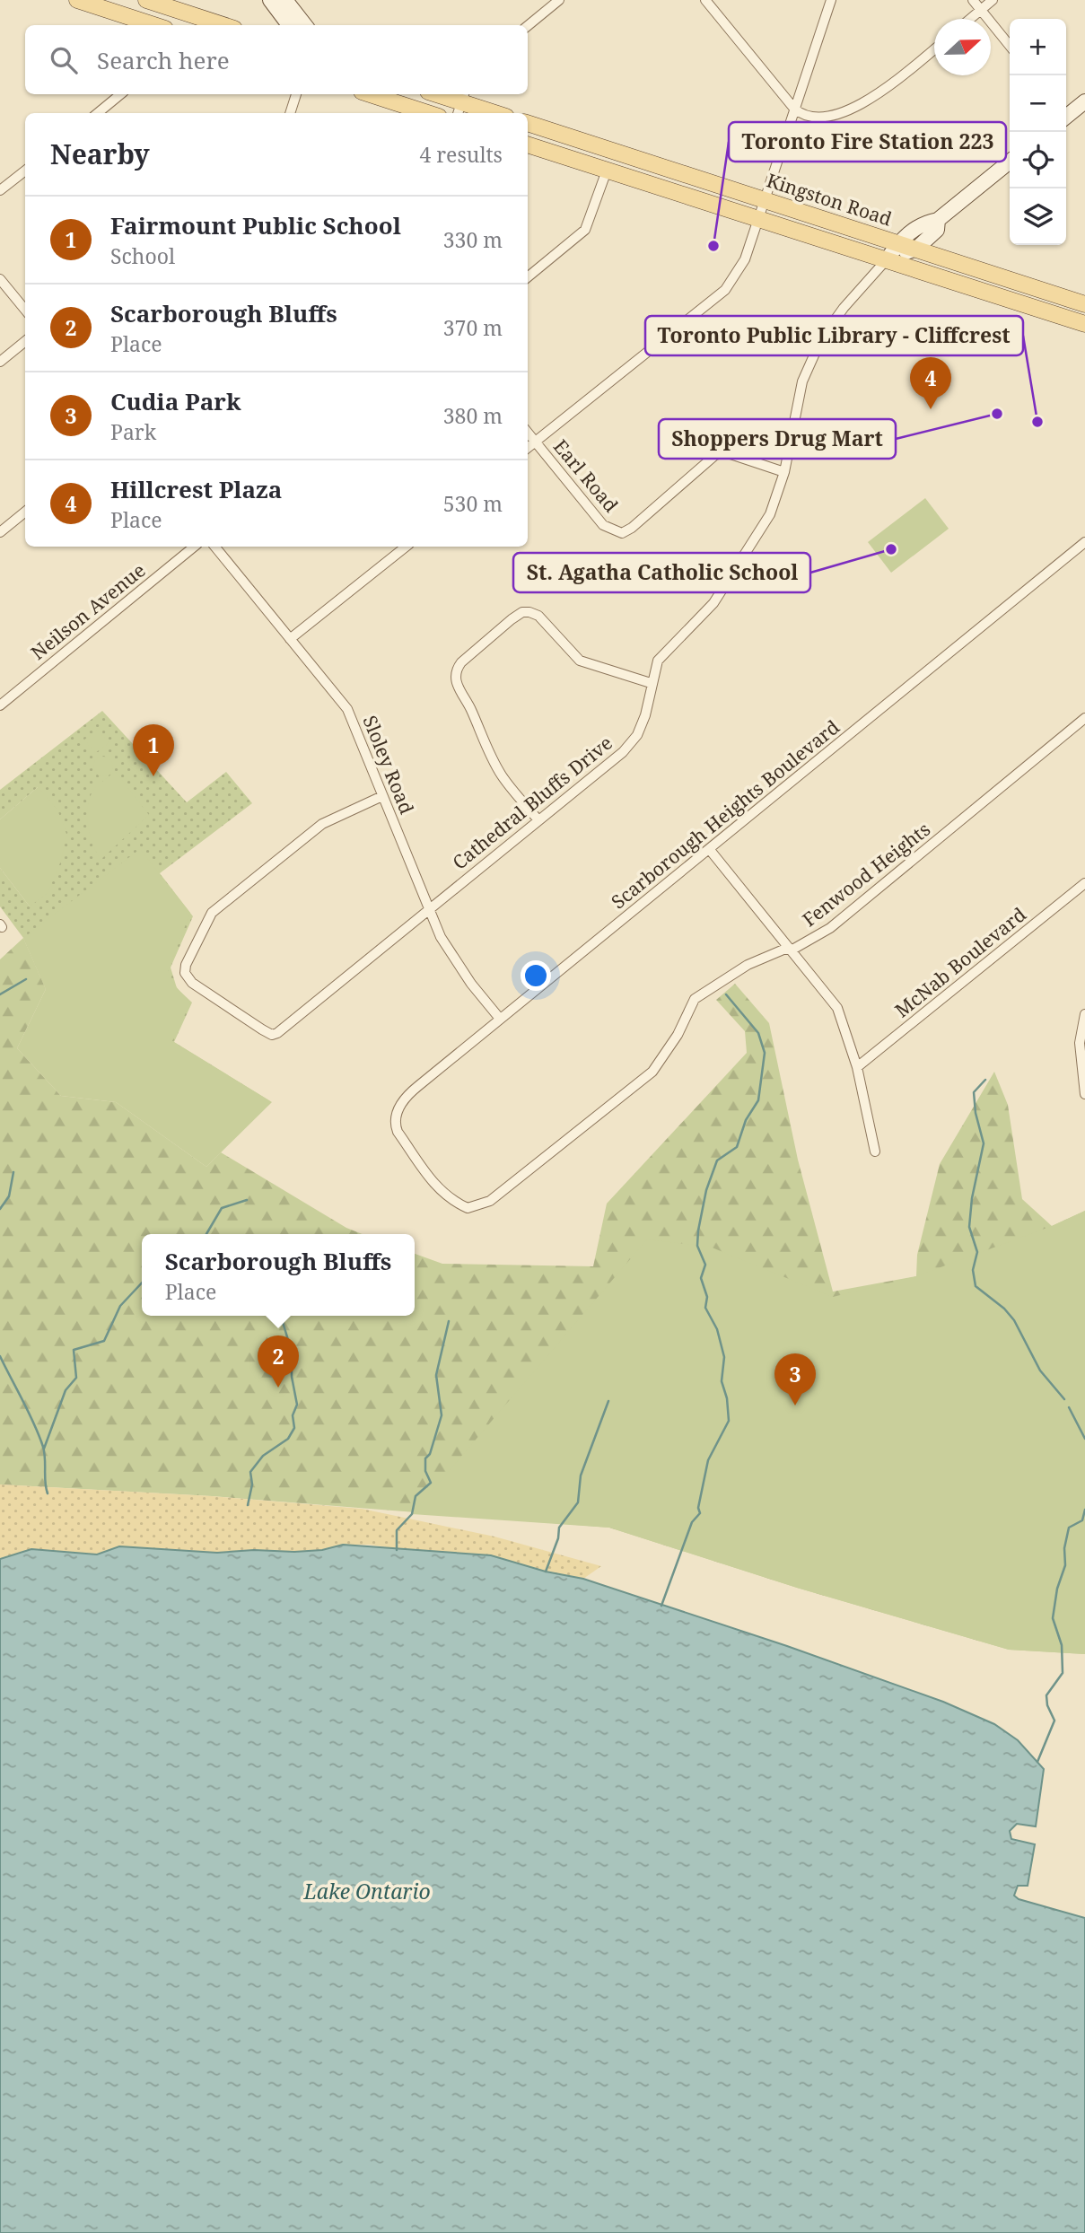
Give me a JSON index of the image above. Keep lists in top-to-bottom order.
{
  "streets": {
    "main road": ["Kingston Road"],
    "street": [
      "Earl Road",
      "Neilson Avenue",
      "Sloley Road",
      "Cathedral Bluffs Drive",
      "Scarborough Heights Boulevard",
      "Fenwood Heights",
      "McNab Boulevard"
    ]
  },
  "crossings": [
    ["Kingston Road", "Cathedral Bluffs Drive"],
    ["Earl Road", "Cathedral Bluffs Drive"],
    ["Sloley Road", "Cathedral Bluffs Drive"],
    ["Sloley Road", "Scarborough Heights Boulevard"],
    ["Scarborough Heights Boulevard", "Fenwood Heights"]
  ],
  "water": ["Lake Ontario"],
  "places": [
    "Toronto Fire Station 223",
    "Shoppers Drug Mart",
    "Toronto Public Library - Cliffcrest",
    "St. Agatha Catholic School"
  ],
  "north": "right",
  "page": {
    "map_buttons": ["+", "−"],
    "search": "Search here",
    "heading": ["Nearby", "4 results"],
    "list": [
      {
        "mark": "1",
        "name": "Fairmount Public School",
        "note": "School",
        "value": "330 m"
      },
      {
        "mark": "2",
        "name": "Scarborough Bluffs",
        "note": "Place",
        "value": "370 m"
      },
      {
        "mark": "3",
        "name": "Cudia Park",
        "note": "Park",
        "value": "380 m"
      },
      {
        "mark": "4",
        "name": "Hillcrest Plaza",
        "note": "Place",
        "value": "530 m"
      }
    ],
    "pins": [
      "4",
      "1",
      "2",
      "3"
    ],
    "popup": ["Scarborough Bluffs", "Place"]
  }
}
